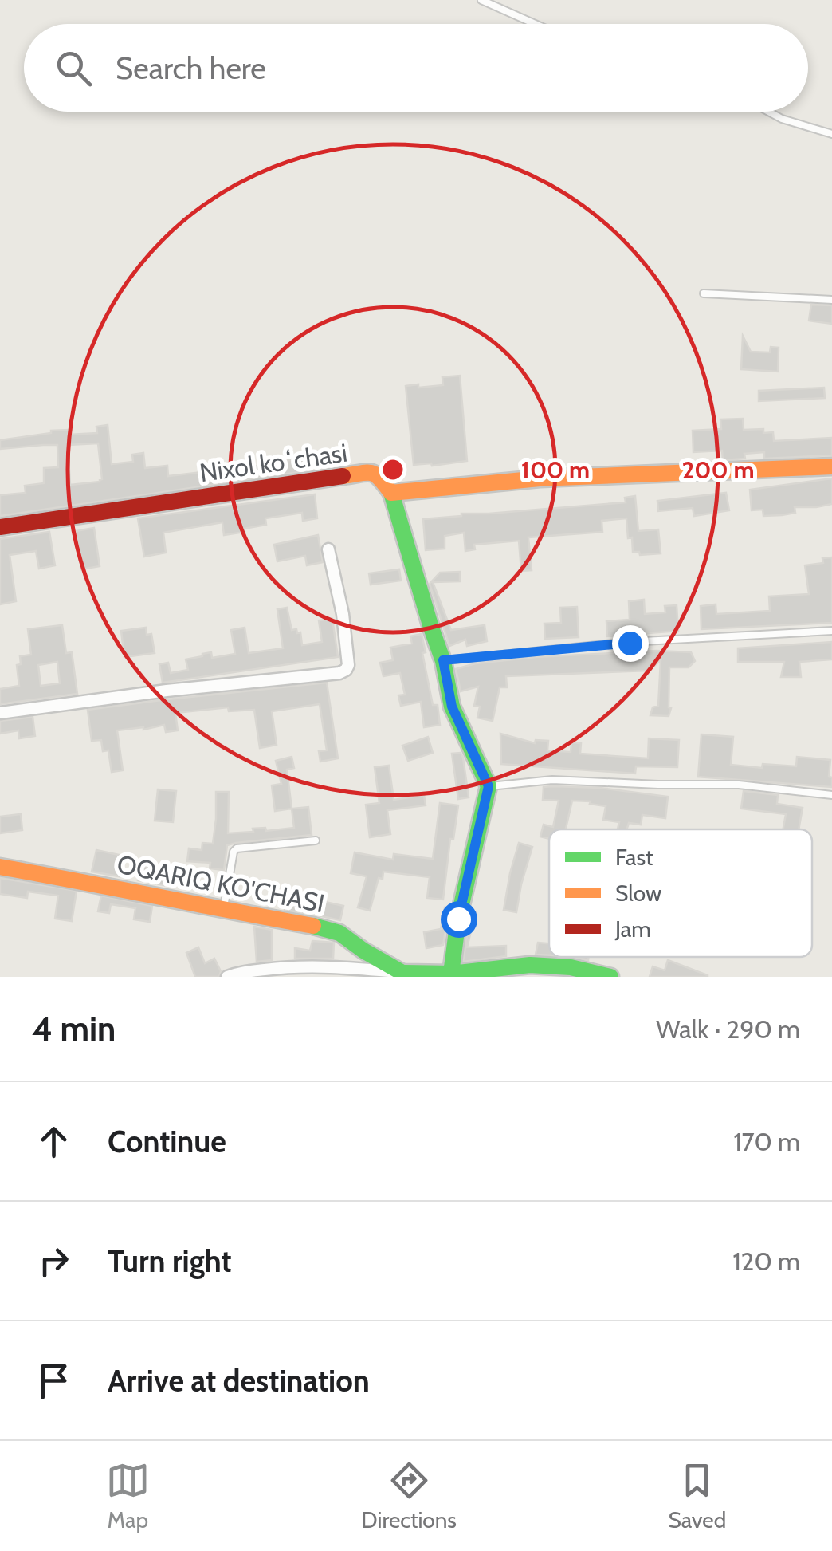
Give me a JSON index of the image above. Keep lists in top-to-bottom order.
{
  "streets": {
    "street": ["Nixol koʻchasi", "OQARIQ KO'CHASI"]
  },
  "legend": ["Fast", "Slow", "Jam"],
  "page": {
    "search": "Search here",
    "heading": ["4 min", "Walk · 290 m"],
    "list": [
      ["Continue", "170 m"],
      ["Turn right", "120 m"],
      "Arrive at destination"
    ],
    "nav": ["Map", "Directions", "Saved"]
  },
  "rings": ["100 m", "200 m"]
}
